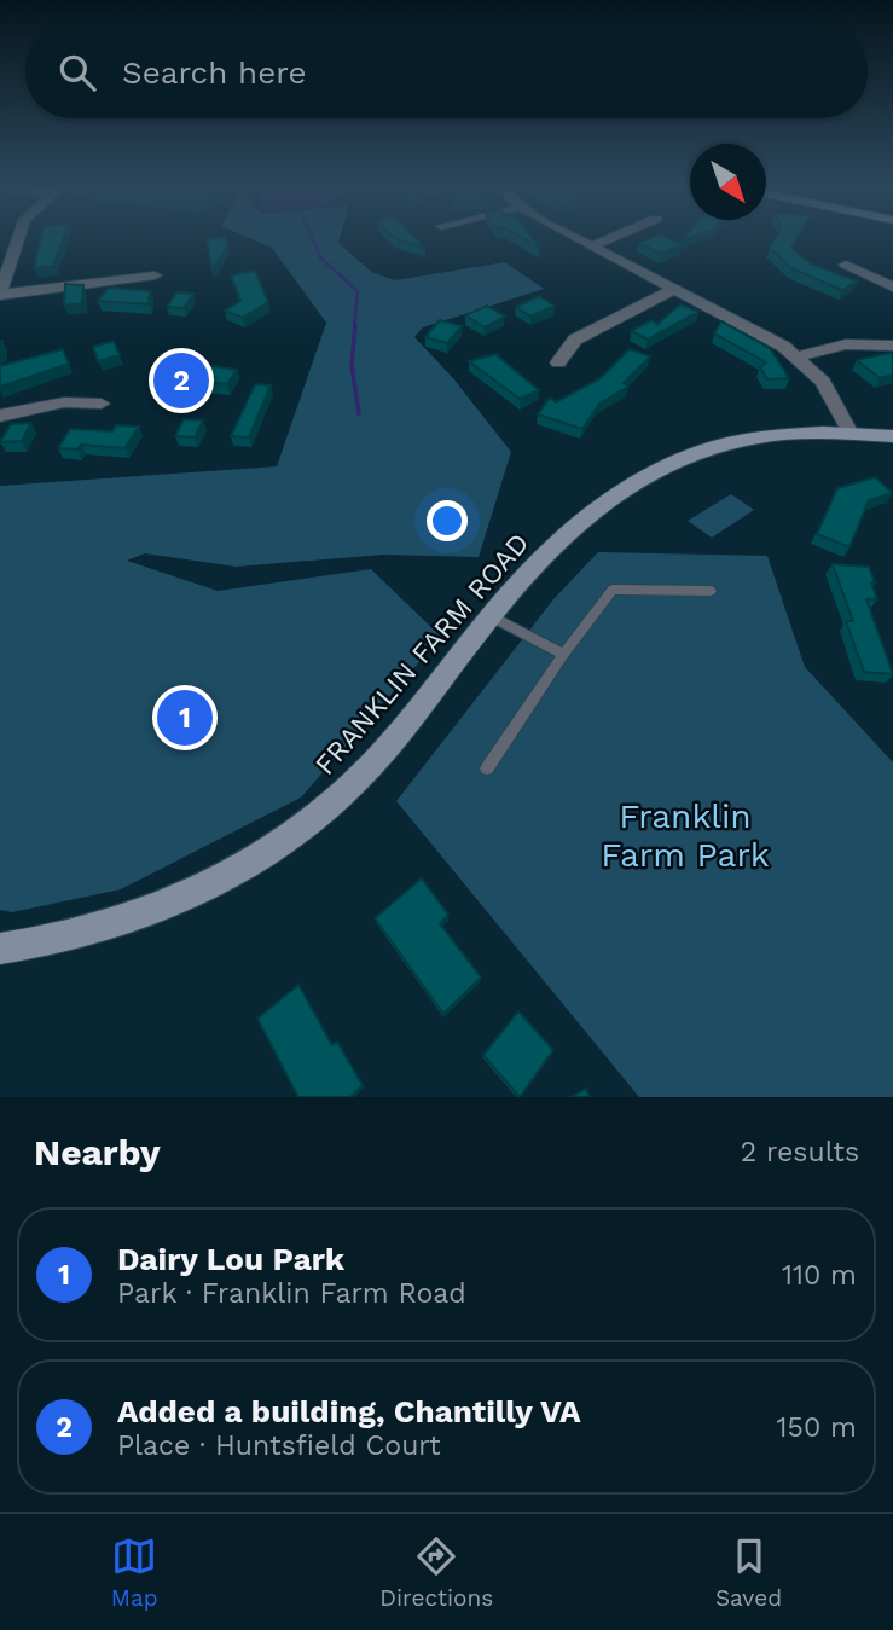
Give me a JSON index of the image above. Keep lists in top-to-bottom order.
{
  "streets": {
    "main road": ["FRANKLIN FARM ROAD"]
  },
  "parks": ["Franklin Farm Park"],
  "north": "bottom right",
  "page": {
    "search": "Search here",
    "pins": ["2", "1"],
    "heading": ["Nearby", "2 results"],
    "list": [
      {
        "mark": "1",
        "name": "Dairy Lou Park",
        "note": "Park · Franklin Farm Road",
        "value": "110 m"
      },
      {
        "mark": "2",
        "name": "Added a building, Chantilly VA",
        "note": "Place · Huntsfield Court",
        "value": "150 m"
      }
    ],
    "nav": ["Map", "Directions", "Saved"]
  }
}
